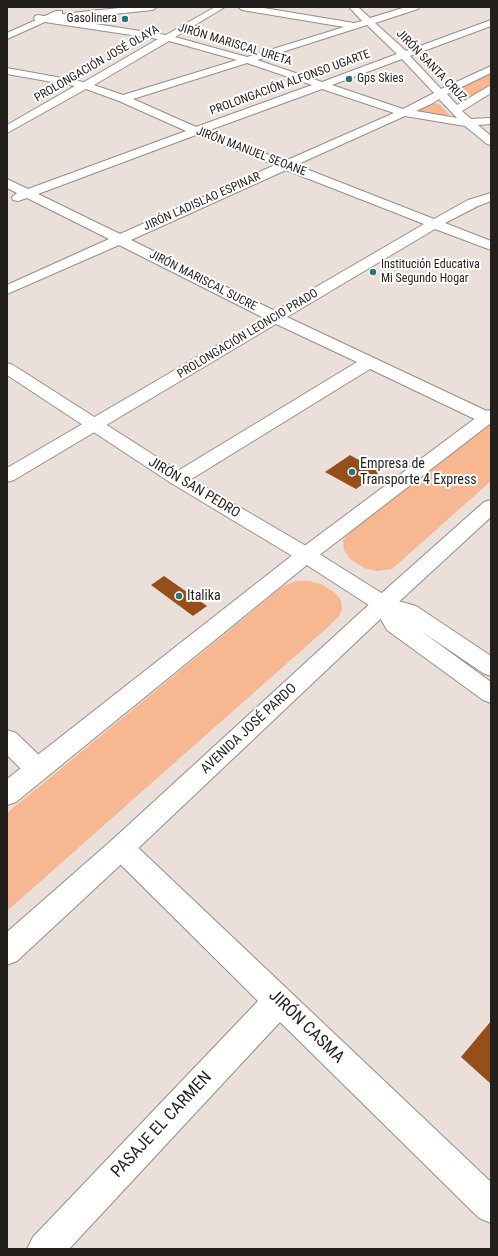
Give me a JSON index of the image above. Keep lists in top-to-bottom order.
{
  "streets": {
    "street": [
      "JIRÓN MARISCAL URETA",
      "PROLONGACIÓN JOSÉ OLAYA",
      "JIRÓN SANTA CRUZ",
      "PROLONGACIÓN ALFONSO UGARTE",
      "JIRÓN MANUEL SEOANE",
      "JIRÓN LADISLAO ESPINAR",
      "JIRÓN MARISCAL SUCRE",
      "PROLONGACIÓN LEONCIO PRADO",
      "JIRÓN SAN PEDRO",
      "AVENIDA JOSÉ PARDO",
      "JIRÓN CASMA",
      "PASAJE EL CARMEN"
    ]
  },
  "crossings": [
    ["JIRÓN MARISCAL URETA", "PROLONGACIÓN JOSÉ OLAYA"],
    ["JIRÓN MARISCAL URETA", "JIRÓN SANTA CRUZ"],
    ["JIRÓN MARISCAL URETA", "PROLONGACIÓN ALFONSO UGARTE"],
    ["JIRÓN MARISCAL URETA", "JIRÓN LADISLAO ESPINAR"],
    ["PROLONGACIÓN JOSÉ OLAYA", "JIRÓN MANUEL SEOANE"],
    ["JIRÓN SANTA CRUZ", "PROLONGACIÓN ALFONSO UGARTE"],
    ["JIRÓN SANTA CRUZ", "JIRÓN LADISLAO ESPINAR"],
    ["PROLONGACIÓN ALFONSO UGARTE", "JIRÓN MANUEL SEOANE"],
    ["PROLONGACIÓN ALFONSO UGARTE", "JIRÓN MARISCAL SUCRE"],
    ["JIRÓN MANUEL SEOANE", "JIRÓN LADISLAO ESPINAR"],
    ["JIRÓN MANUEL SEOANE", "PROLONGACIÓN LEONCIO PRADO"],
    ["JIRÓN LADISLAO ESPINAR", "JIRÓN MARISCAL SUCRE"],
    ["JIRÓN MARISCAL SUCRE", "PROLONGACIÓN LEONCIO PRADO"],
    ["PROLONGACIÓN LEONCIO PRADO", "JIRÓN SAN PEDRO"],
    ["JIRÓN SAN PEDRO", "AVENIDA JOSÉ PARDO"],
    ["AVENIDA JOSÉ PARDO", "JIRÓN CASMA"],
    ["JIRÓN CASMA", "PASAJE EL CARMEN"]
  ],
  "places": [
    "Gasolinera",
    "Gps Skies",
    "Institución Educativa Mi Segundo Hogar",
    "Empresa de Transporte 4 Express",
    "Italika"
  ]
}
